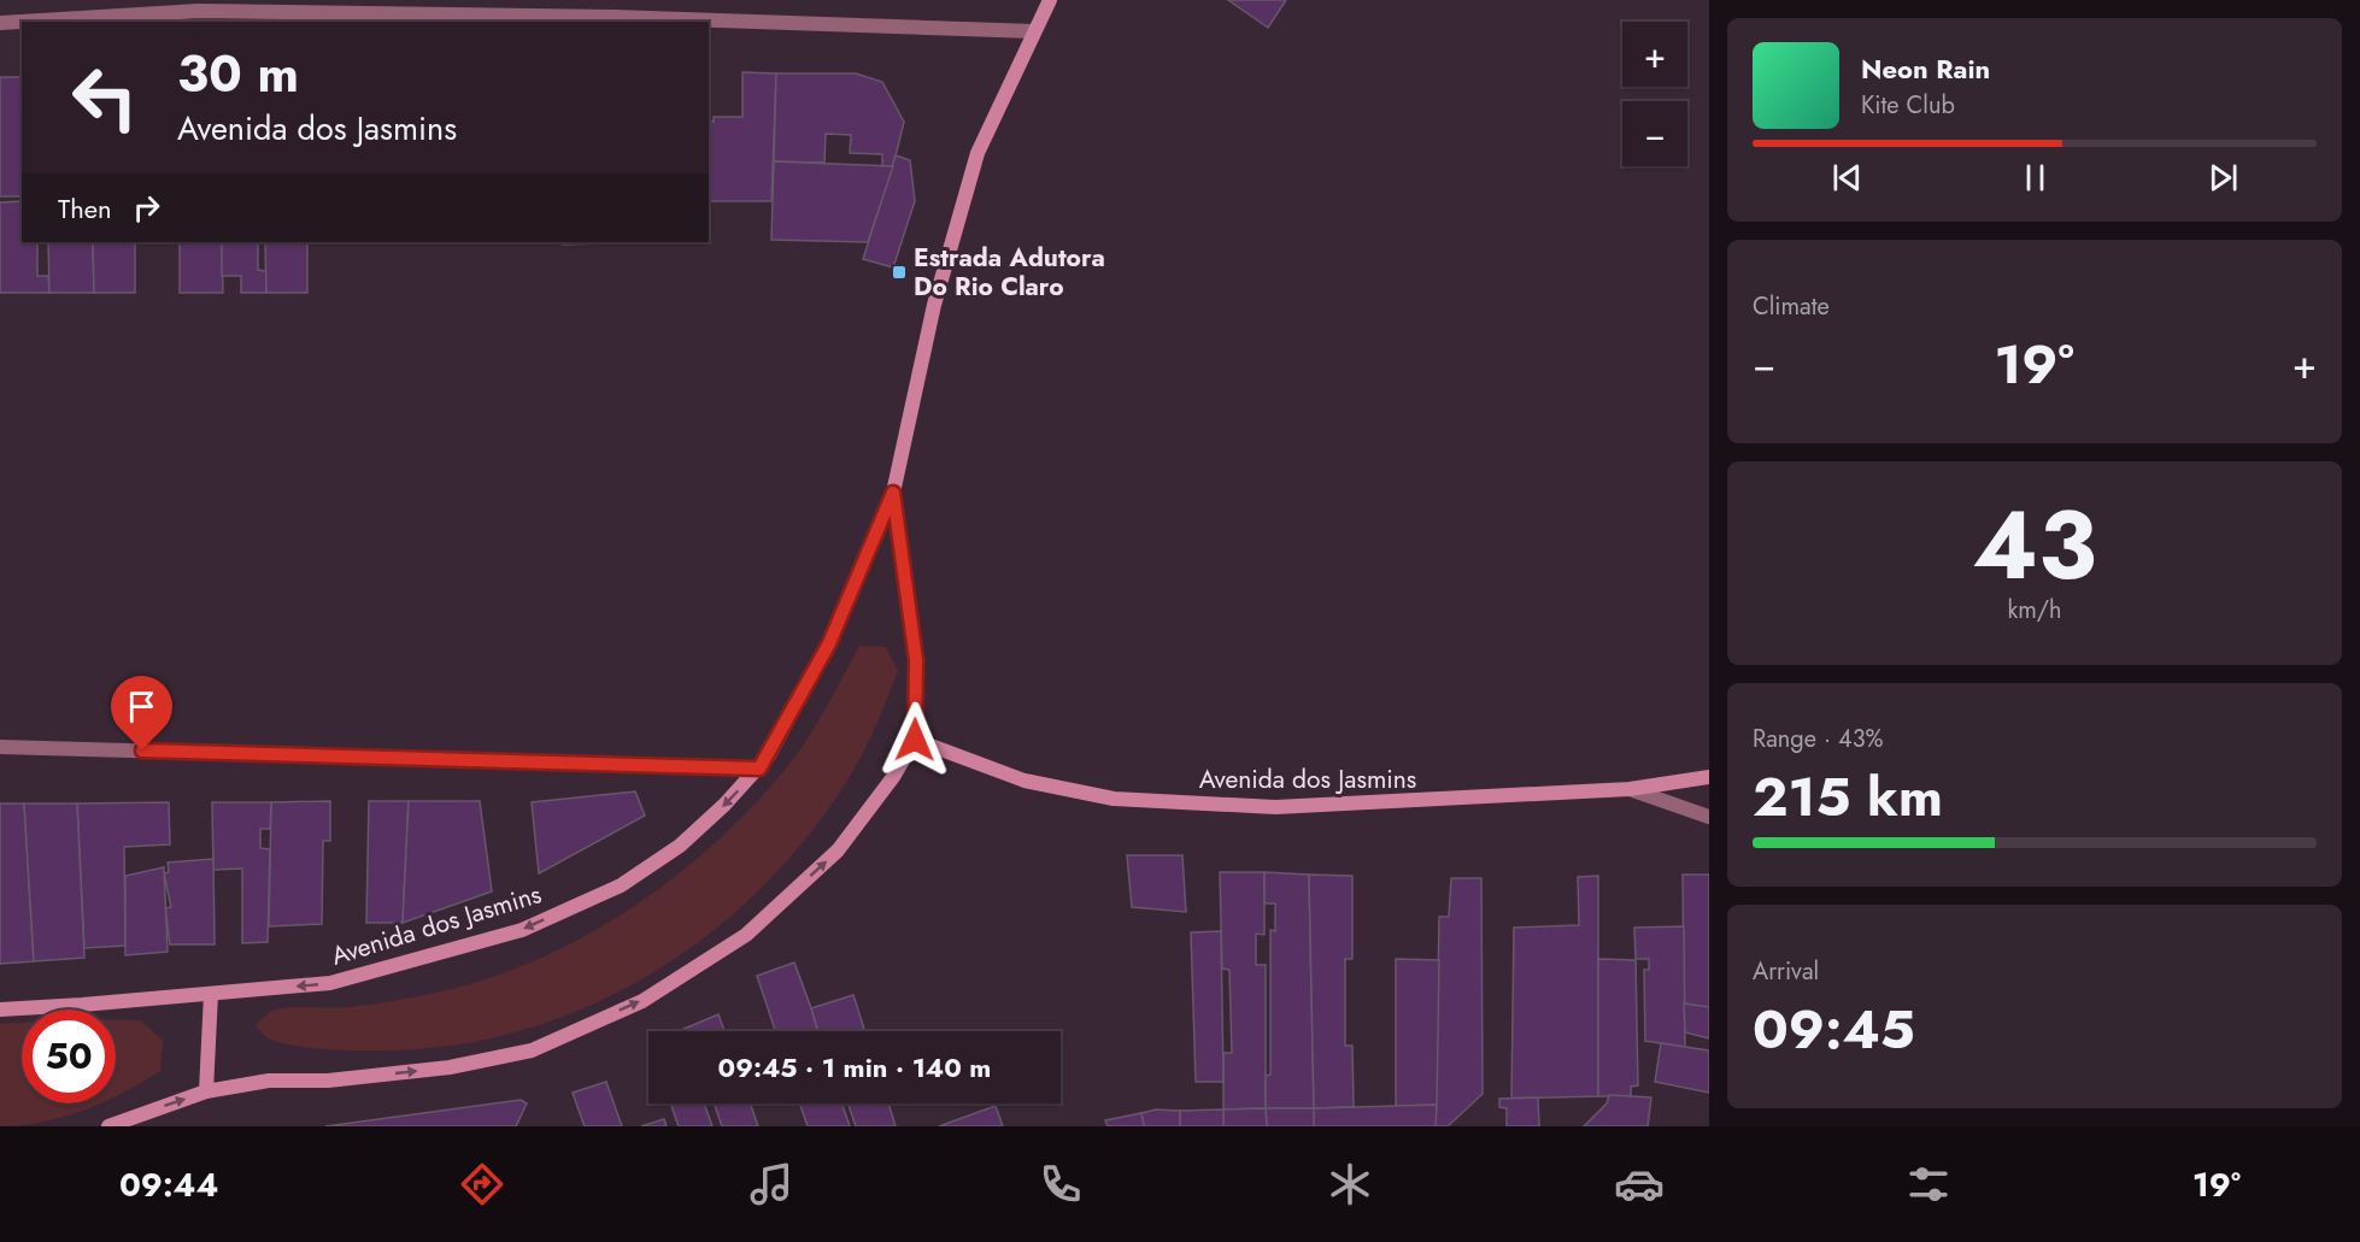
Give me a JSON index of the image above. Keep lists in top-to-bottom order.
{
  "streets": {
    "main road": ["Avenida dos Jasmins"]
  },
  "places": {
    "transit": ["Estrada Adutora Do Rio Claro"]
  },
  "page": {
    "map_buttons": ["+", "−"],
    "turn": ["30 m", "Avenida dos Jasmins"],
    "song": ["Neon Rain", "Kite Club"],
    "then": "Then",
    "tile": [
      "Climate",
      ["43", "km/h"],
      ["Range · 43%", "215 km"],
      ["Arrival", "09:45"]
    ],
    "heat": ["−", "19°", "+"],
    "limit": "50",
    "trip": "09:45 · 1 min · 140 m",
    "tabs": ["09:44", "19°"]
  }
}
